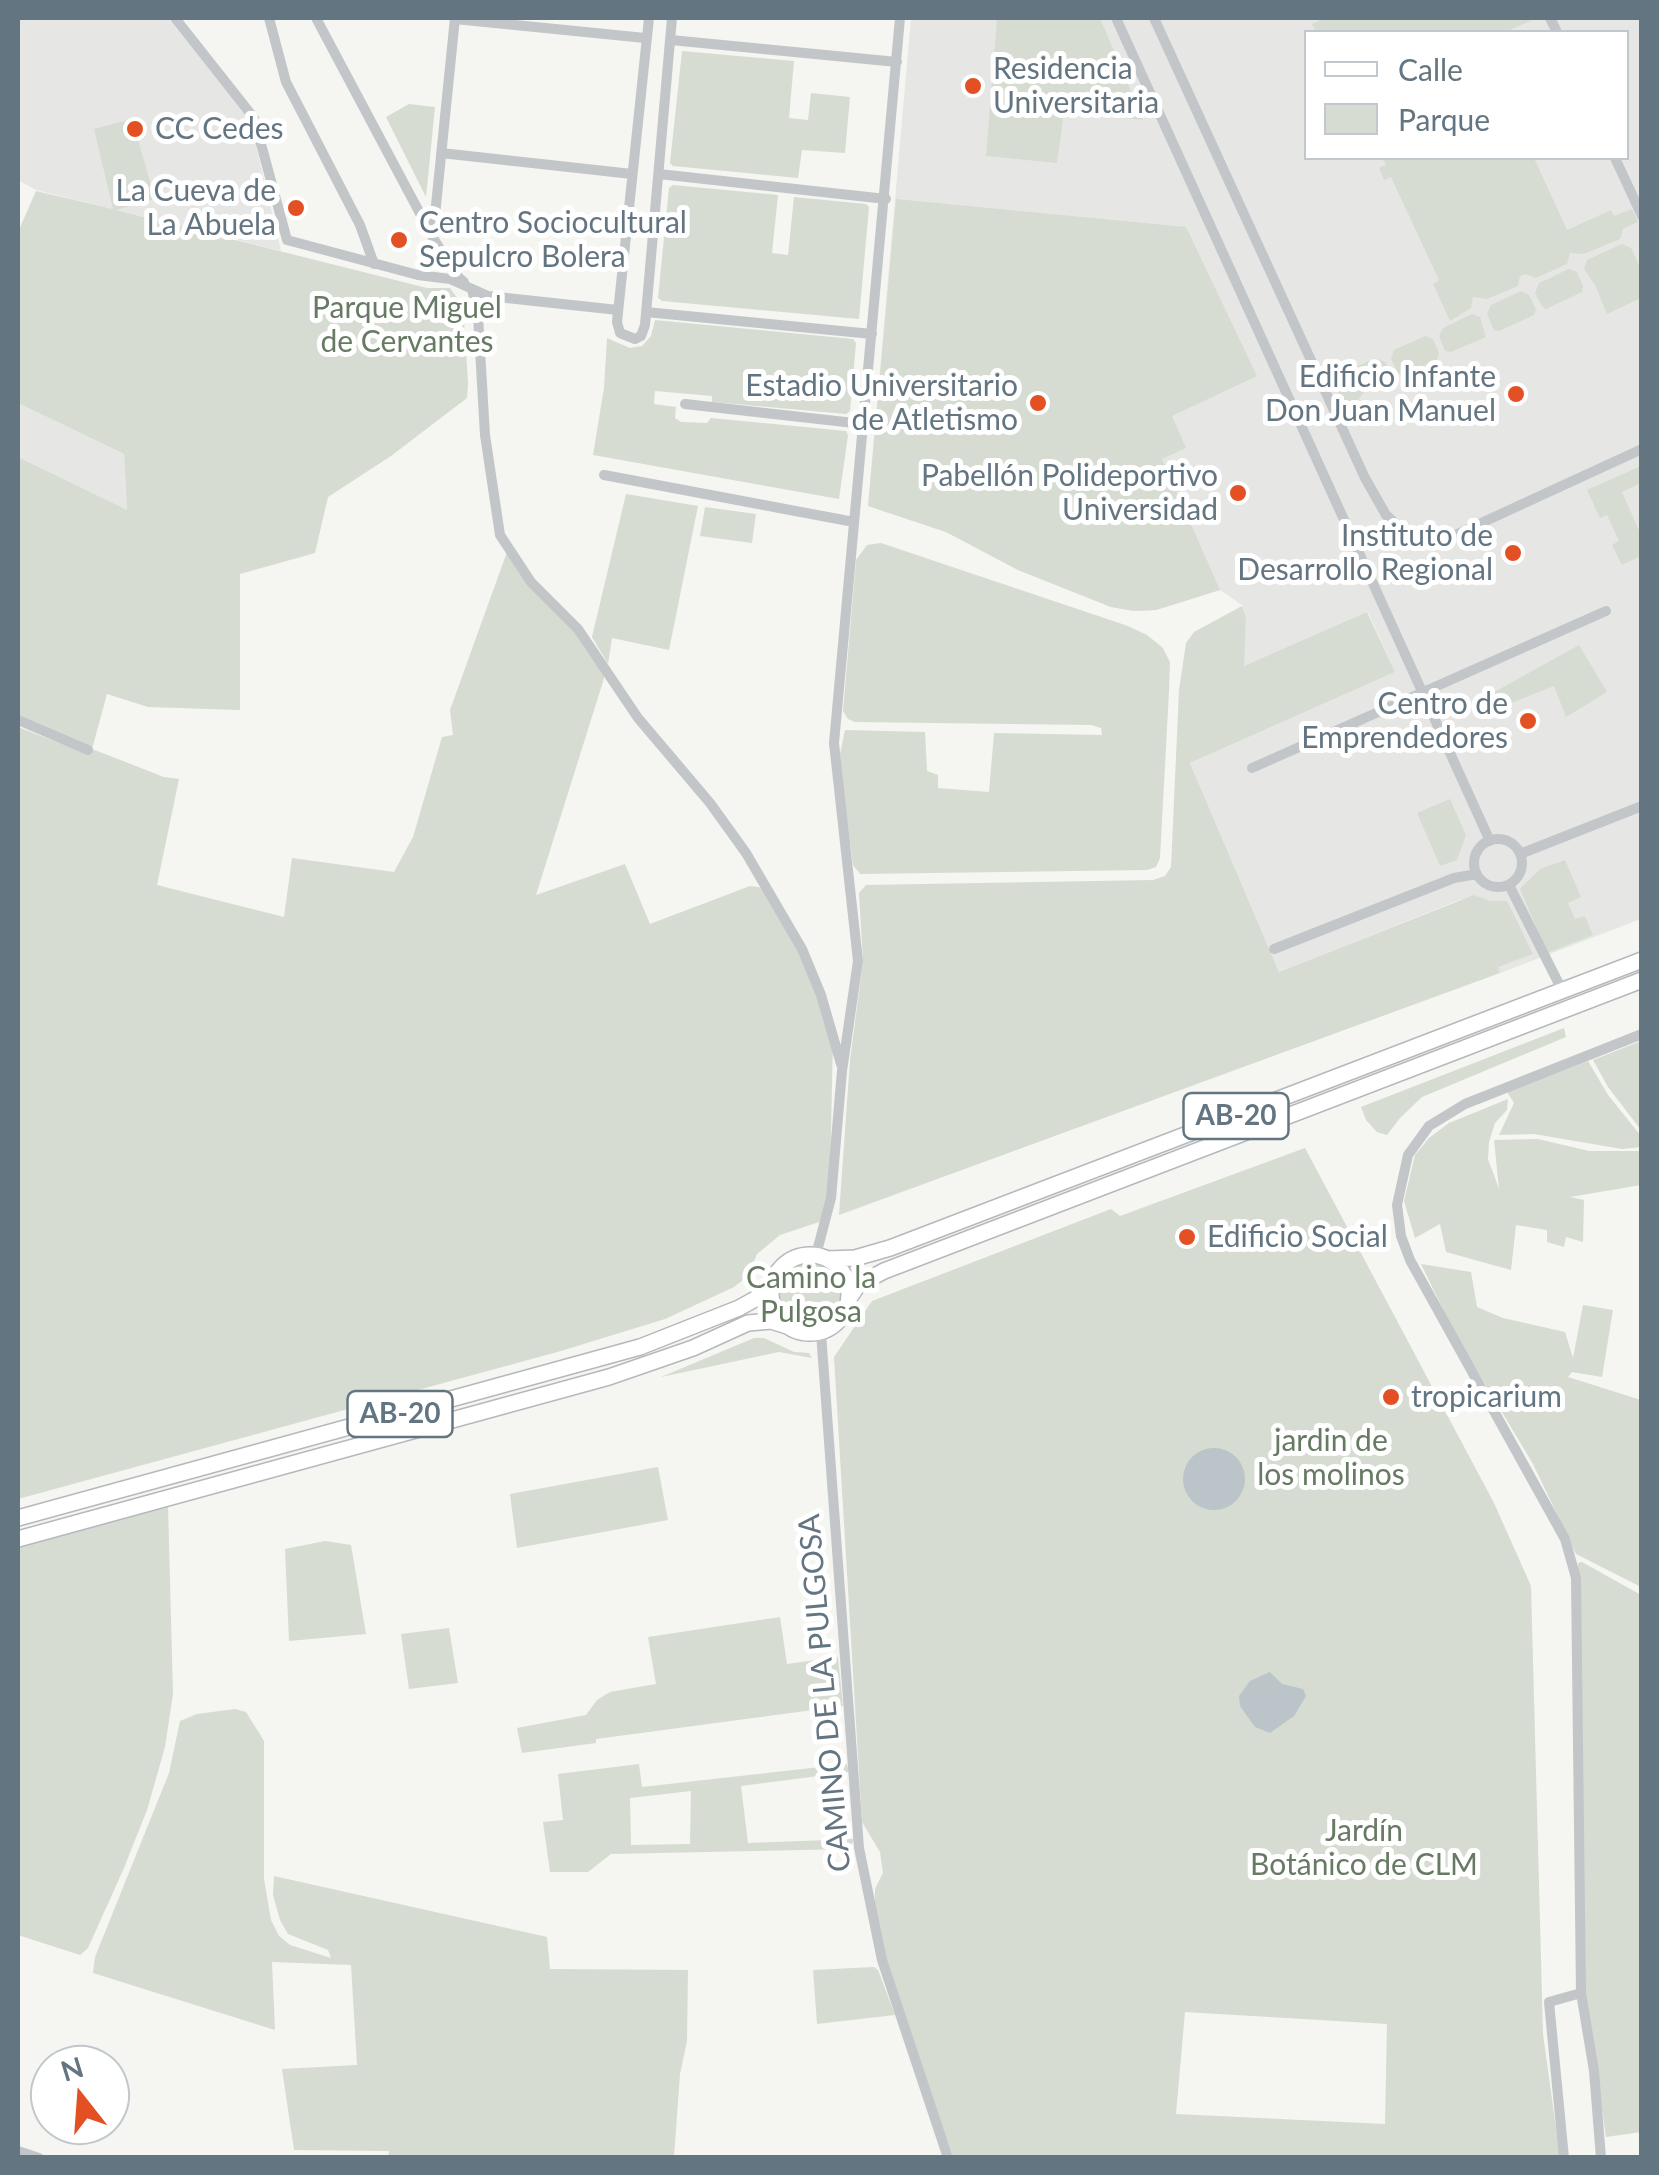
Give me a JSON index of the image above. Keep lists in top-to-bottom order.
{
  "streets": {
    "main road": ["AB-20"],
    "street": ["CAMINO DE LA PULGOSA"]
  },
  "crossings": [
    ["AB-20", "CAMINO DE LA PULGOSA"]
  ],
  "parks": [
    "Parque Miguel de Cervantes",
    "Camino la Pulgosa",
    "jardin de los molinos",
    "Jardín Botánico de CLM"
  ],
  "places": [
    "Residencia Universitaria",
    "CC Cedes",
    "La Cueva de La Abuela",
    "Centro Sociocultural Sepulcro Bolera",
    "Edificio Infante Don Juan Manuel",
    "Estadio Universitario de Atletismo",
    "Pabellón Polideportivo Universidad",
    "Instituto de Desarrollo Regional",
    "Centro de Emprendedores",
    "Edificio Social",
    "tropicarium"
  ],
  "legend": ["Calle", "Parque"],
  "north": "top"
}
